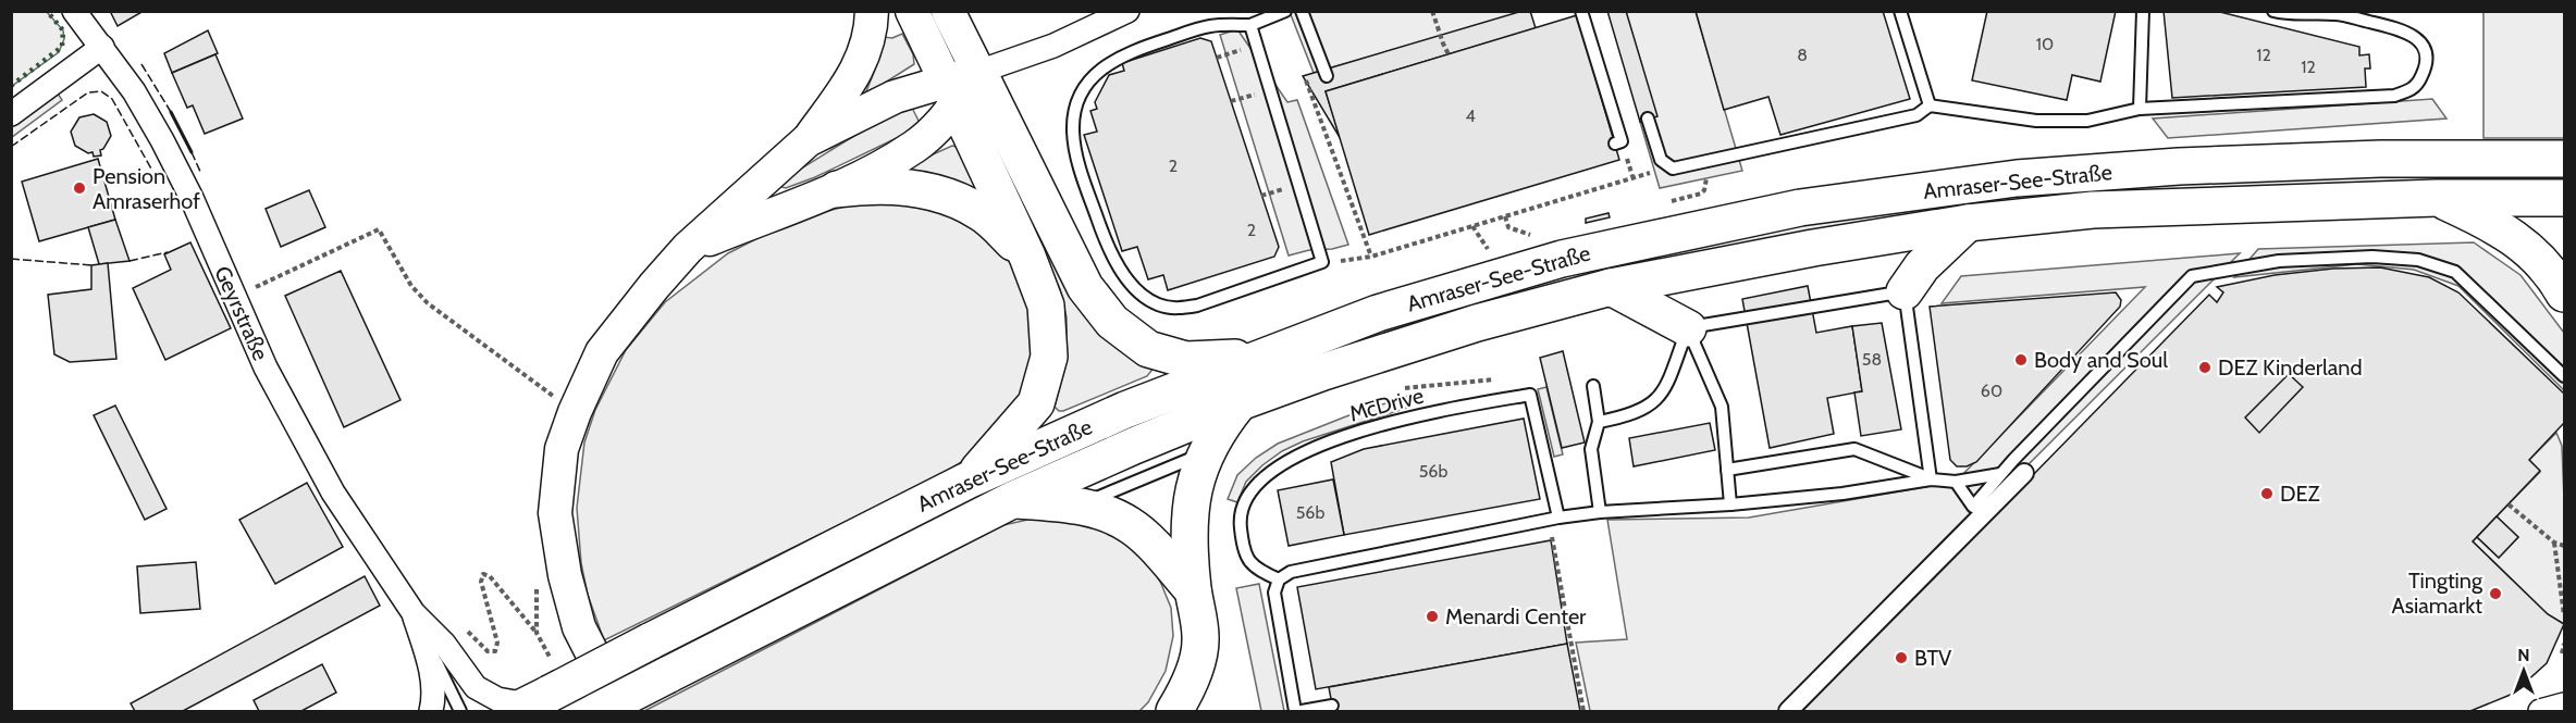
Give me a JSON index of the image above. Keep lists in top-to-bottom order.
{
  "streets": {
    "main road": ["Amraser-See-Straße"],
    "street": ["Geyrstraße"],
    "lane": ["McDrive"]
  },
  "crossings": [
    ["Amraser-See-Straße", "Geyrstraße"]
  ],
  "places": [
    "Pension Amraserhof",
    "Body and Soul",
    "DEZ Kinderland",
    "DEZ",
    "Tingting Asiamarkt",
    "Menardi Center",
    "BTV"
  ],
  "house_numbers": [
    "10",
    "8",
    "12",
    "12",
    "4",
    "2",
    "2",
    "58",
    "60",
    "56b",
    "56b"
  ],
  "north": "top"
}
